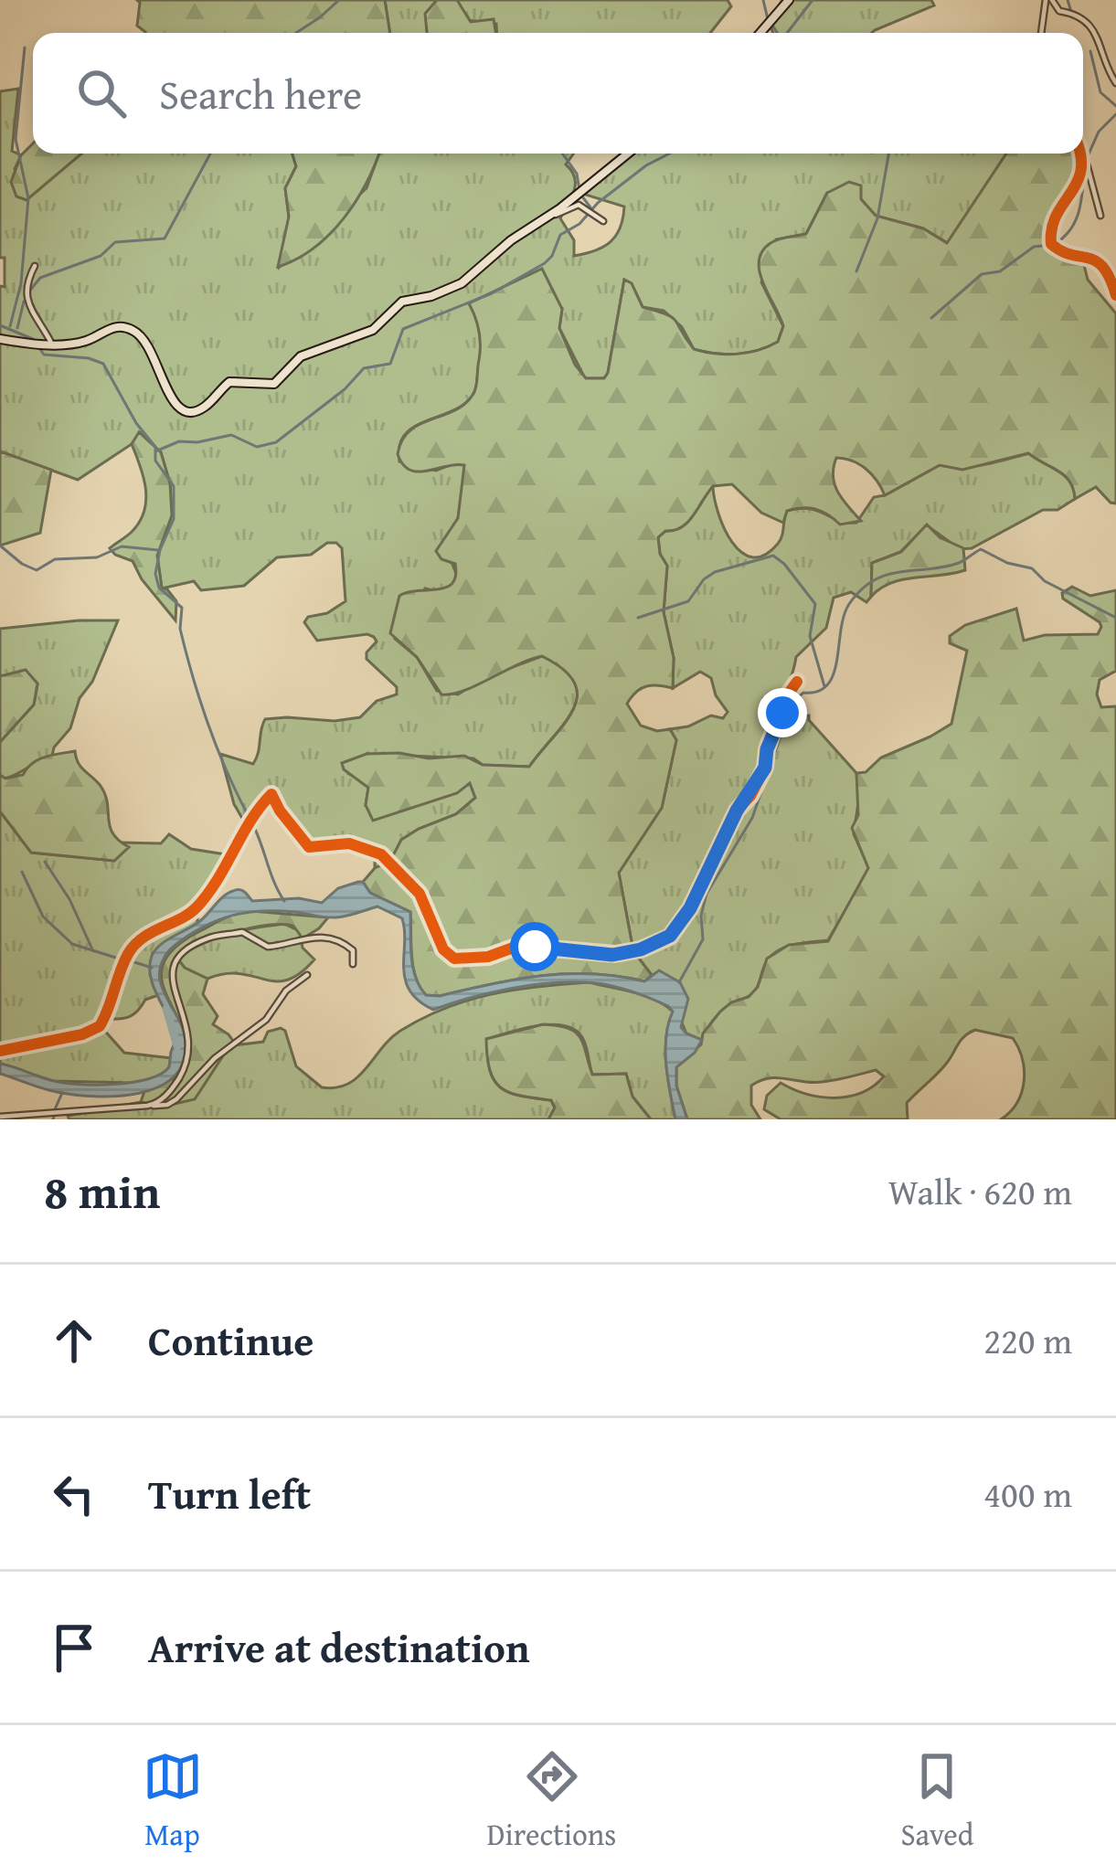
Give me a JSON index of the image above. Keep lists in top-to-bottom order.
{
  "page": {
    "search": "Search here",
    "heading": ["8 min", "Walk · 620 m"],
    "list": [
      ["Continue", "220 m"],
      ["Turn left", "400 m"],
      "Arrive at destination"
    ],
    "nav": ["Map", "Directions", "Saved"]
  }
}
